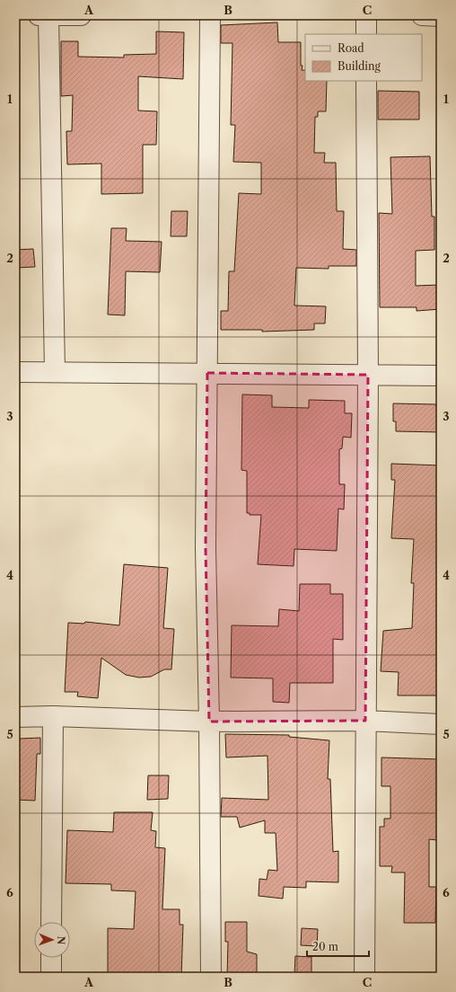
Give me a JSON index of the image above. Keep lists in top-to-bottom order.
{
  "legend": ["Road", "Building"],
  "scale_bar": "20 m",
  "north": "right",
  "grid": {
    "columns": ["A", "B", "C"],
    "rows": [
      "1",
      "2",
      "3",
      "4",
      "5",
      "6"
    ]
  }
}
